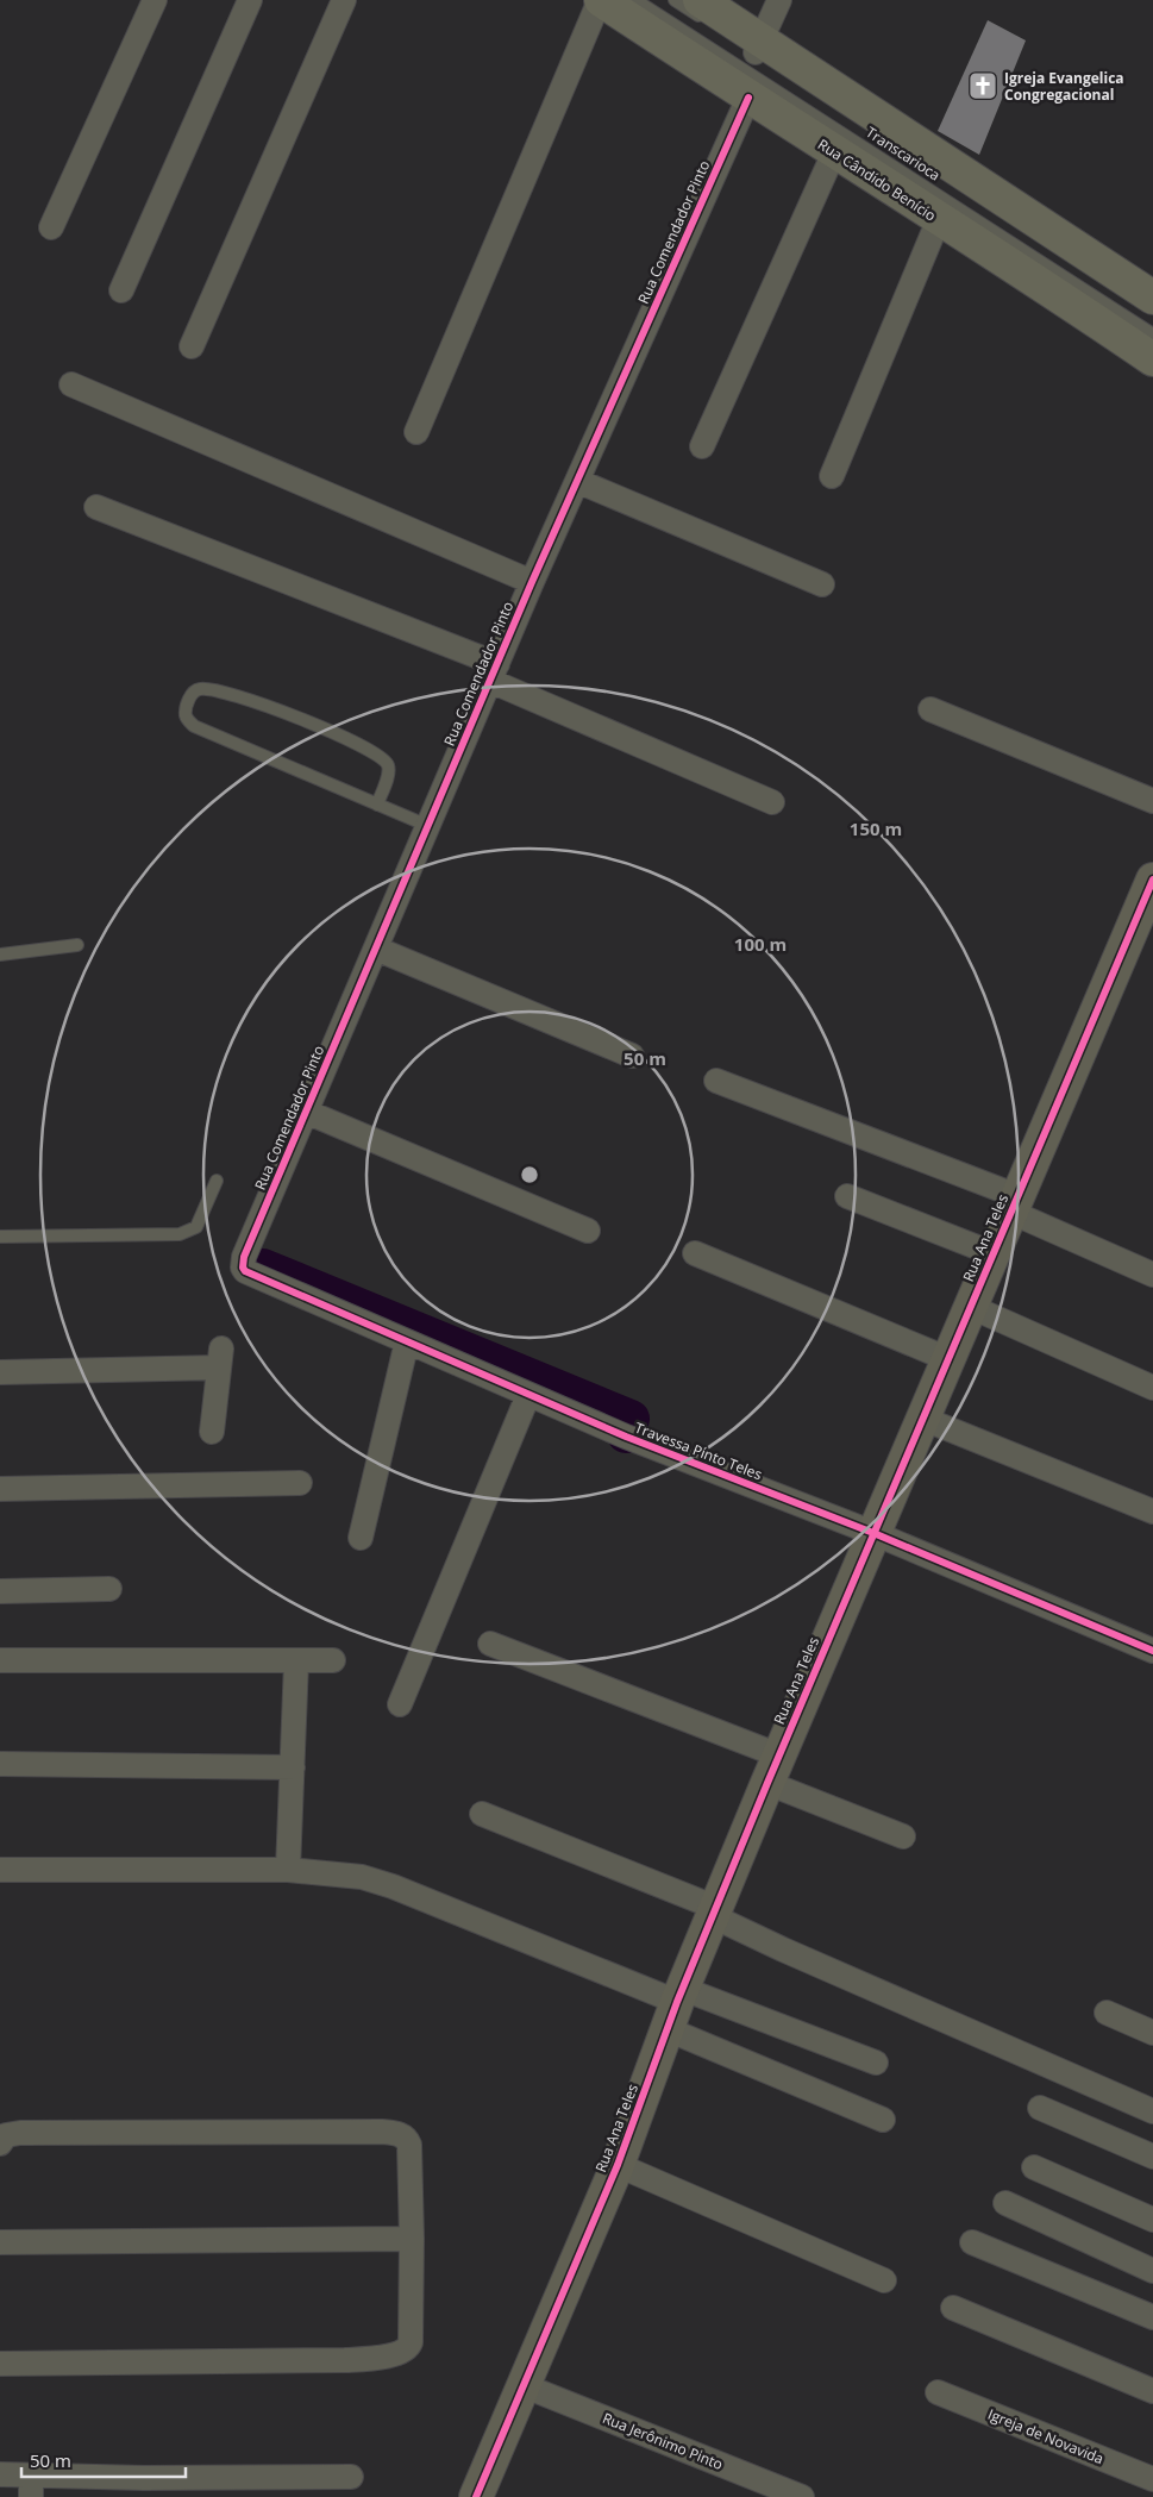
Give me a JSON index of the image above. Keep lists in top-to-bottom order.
{
  "streets": {
    "main road": ["Rua Cândido Benício"],
    "street": [
      "Rua Comendador Pinto",
      "Rua Ana Teles",
      "Travessa Pinto Teles",
      "Igreja de Novavida",
      "Rua Jerônimo Pinto"
    ],
    "lane": ["Transcarioca"]
  },
  "crossings": [
    ["Rua Cândido Benício", "Rua Comendador Pinto"],
    ["Rua Comendador Pinto", "Travessa Pinto Teles"],
    ["Rua Ana Teles", "Travessa Pinto Teles"],
    ["Rua Ana Teles", "Rua Jerônimo Pinto"]
  ],
  "places": {
    "church": ["Igreja Evangelica Congregacional"]
  },
  "scale_bar": "50 m",
  "rings": ["150 m", "100 m", "50 m"]
}
